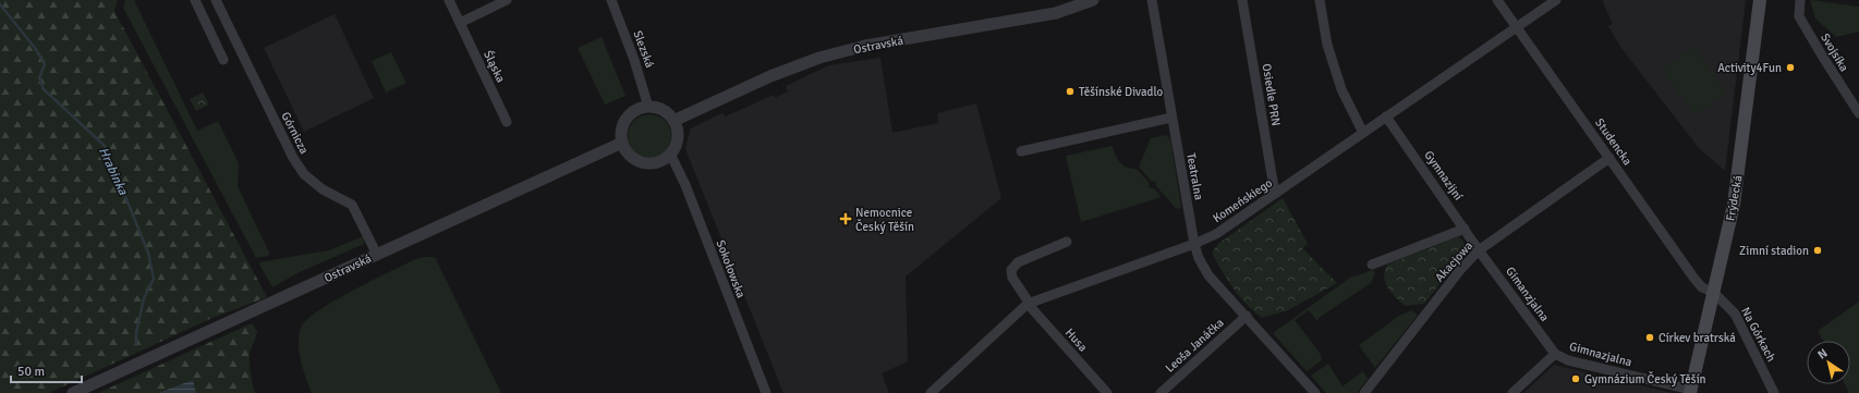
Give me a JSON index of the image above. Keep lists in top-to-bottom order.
{
  "streets": {
    "main road": ["Frýdecká"],
    "street": [
      "Ostravská",
      "Slezská",
      "Svojsíka",
      "Śląska",
      "Osiedle PRN",
      "Górnicza",
      "Studencka",
      "Gymnazijní",
      "Teatralna",
      "Komeńskiego",
      "Akacjowa",
      "Sokołowska",
      "Gimanzjalna",
      "Na Górkach",
      "Husa",
      "Leoša Janáčka",
      "Gimnazjalna"
    ]
  },
  "crossings": [
    ["Ostravská", "Slezská"],
    ["Ostravská", "Górnicza"],
    ["Ostravská", "Sokołowska"],
    ["Slezská", "Sokołowska"],
    ["Osiedle PRN", "Komeńskiego"],
    ["Studencka", "Frýdecká"],
    ["Studencka", "Komeńskiego"],
    ["Studencka", "Akacjowa"],
    ["Studencka", "Na Górkach"],
    ["Gymnazijní", "Komeńskiego"],
    ["Gymnazijní", "Akacjowa"],
    ["Gymnazijní", "Gimanzjalna"],
    ["Teatralna", "Komeńskiego"],
    ["Teatralna", "Leoša Janáčka"],
    ["Frýdecká", "Na Górkach"],
    ["Frýdecká", "Gimnazjalna"],
    ["Komeńskiego", "Husa"],
    ["Akacjowa", "Gimanzjalna"],
    ["Gimanzjalna", "Gimnazjalna"]
  ],
  "water": ["Hrabinka"],
  "places": {
    "other": [
      "Activity4Fun",
      "Těšínské Divadlo",
      "Zimní stadion",
      "Církev bratrská",
      "Gymnázium Český Těšín"
    ],
    "health": ["Nemocnice Český Těšín"]
  },
  "scale_bar": "50 m",
  "north": "top left"
}
